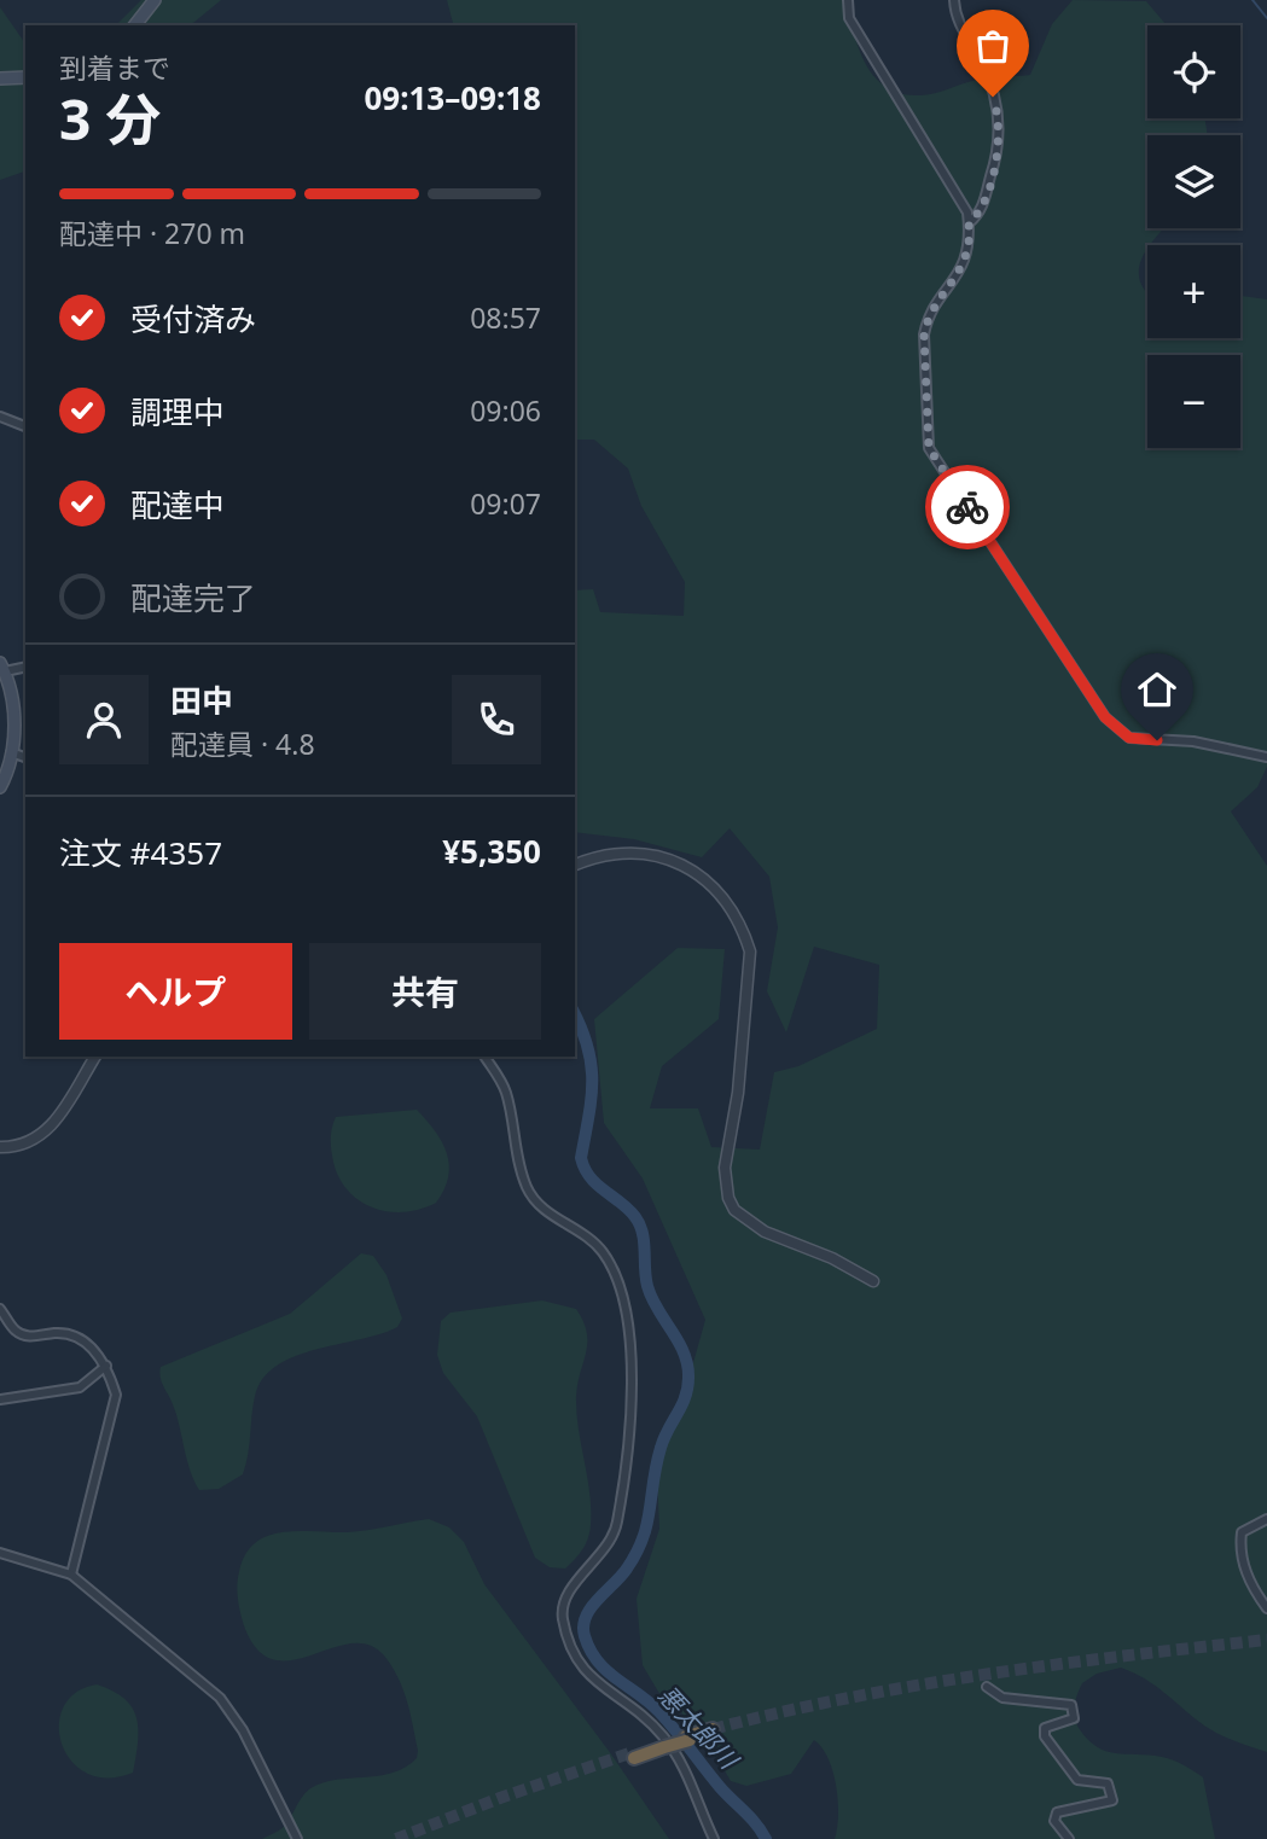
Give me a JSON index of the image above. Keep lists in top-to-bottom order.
{
  "water": ["悪太郎川"],
  "page": {
    "map_buttons": ["+", "−"],
    "heading": ["3 分", "到着まで", "09:13–09:18"],
    "panel": [
      "田中",
      "配達員 · 4.8",
      "注文 #4357",
      "¥5,350"
    ],
    "bar": "配達中 · 270 m",
    "list": [
      ["受付済み", "08:57"],
      ["調理中", "09:06"],
      ["配達中", "09:07"],
      "配達完了"
    ],
    "buttons": ["ヘルプ", "共有"]
  }
}
